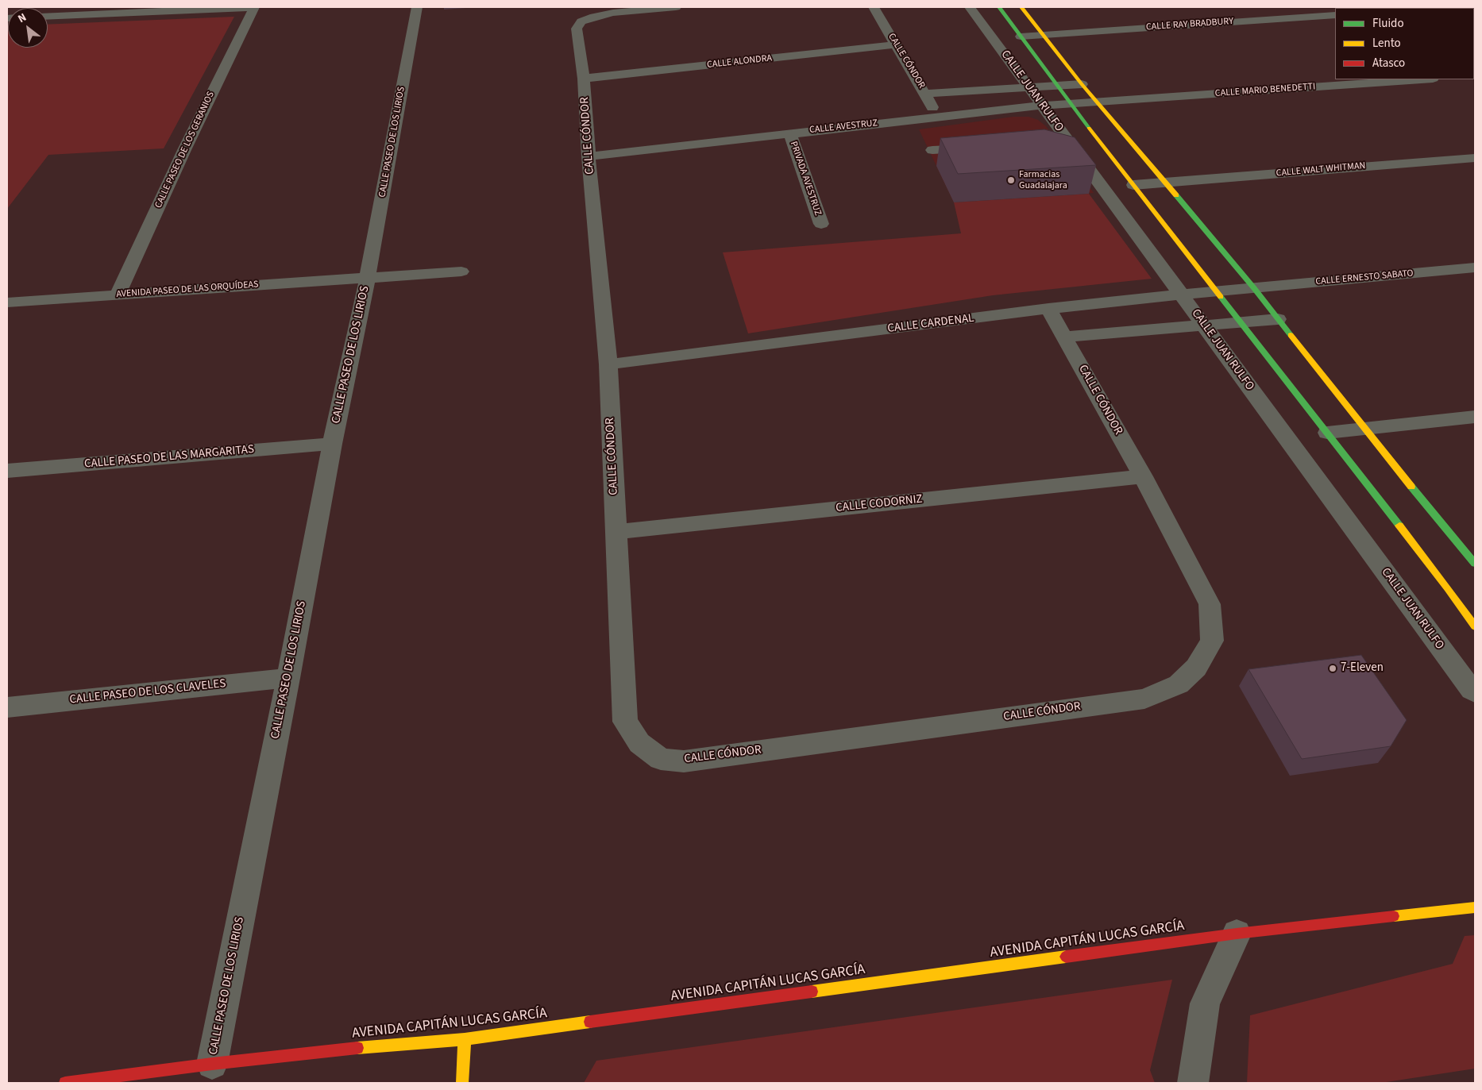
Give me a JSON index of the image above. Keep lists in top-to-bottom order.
{
  "streets": {
    "street": [
      "CALLE RAY BRADBURY",
      "CALLE CÓNDOR",
      "CALLE ALONDRA",
      "CALLE MARIO BENEDETTI",
      "CALLE JUAN RULFO",
      "CALLE AVESTRUZ",
      "CALLE PASEO DE LOS LIRIOS",
      "CALLE PASEO DE LOS GERANIOS",
      "CALLE WALT WHITMAN",
      "PRIVADA AVESTRUZ",
      "CALLE ERNESTO SABATO",
      "AVENIDA PASEO DE LAS ORQUÍDEAS",
      "CALLE CARDENAL",
      "CALLE PASEO DE LAS MARGARITAS",
      "CALLE CODORNIZ",
      "CALLE PASEO DE LOS CLAVELES",
      "AVENIDA CAPITÁN LUCAS GARCÍA"
    ]
  },
  "crossings": [
    ["CALLE RAY BRADBURY", "CALLE JUAN RULFO"],
    ["CALLE CÓNDOR", "CALLE ALONDRA"],
    ["CALLE CÓNDOR", "CALLE AVESTRUZ"],
    ["CALLE CÓNDOR", "CALLE CARDENAL"],
    ["CALLE CÓNDOR", "CALLE CODORNIZ"],
    ["CALLE MARIO BENEDETTI", "CALLE AVESTRUZ"],
    ["CALLE JUAN RULFO", "CALLE AVESTRUZ"],
    ["CALLE JUAN RULFO", "CALLE WALT WHITMAN"],
    ["CALLE JUAN RULFO", "CALLE CARDENAL"],
    ["CALLE AVESTRUZ", "PRIVADA AVESTRUZ"],
    ["CALLE PASEO DE LOS LIRIOS", "AVENIDA PASEO DE LAS ORQUÍDEAS"],
    ["CALLE PASEO DE LOS LIRIOS", "CALLE PASEO DE LAS MARGARITAS"],
    ["CALLE PASEO DE LOS LIRIOS", "CALLE PASEO DE LOS CLAVELES"],
    ["CALLE PASEO DE LOS LIRIOS", "AVENIDA CAPITÁN LUCAS GARCÍA"],
    ["CALLE PASEO DE LOS GERANIOS", "AVENIDA PASEO DE LAS ORQUÍDEAS"],
    ["CALLE ERNESTO SABATO", "CALLE CARDENAL"]
  ],
  "places": ["Farmacias Guadalajara", "7-Eleven"],
  "legend": ["Fluido", "Lento", "Atasco"],
  "north": "top left"
}
